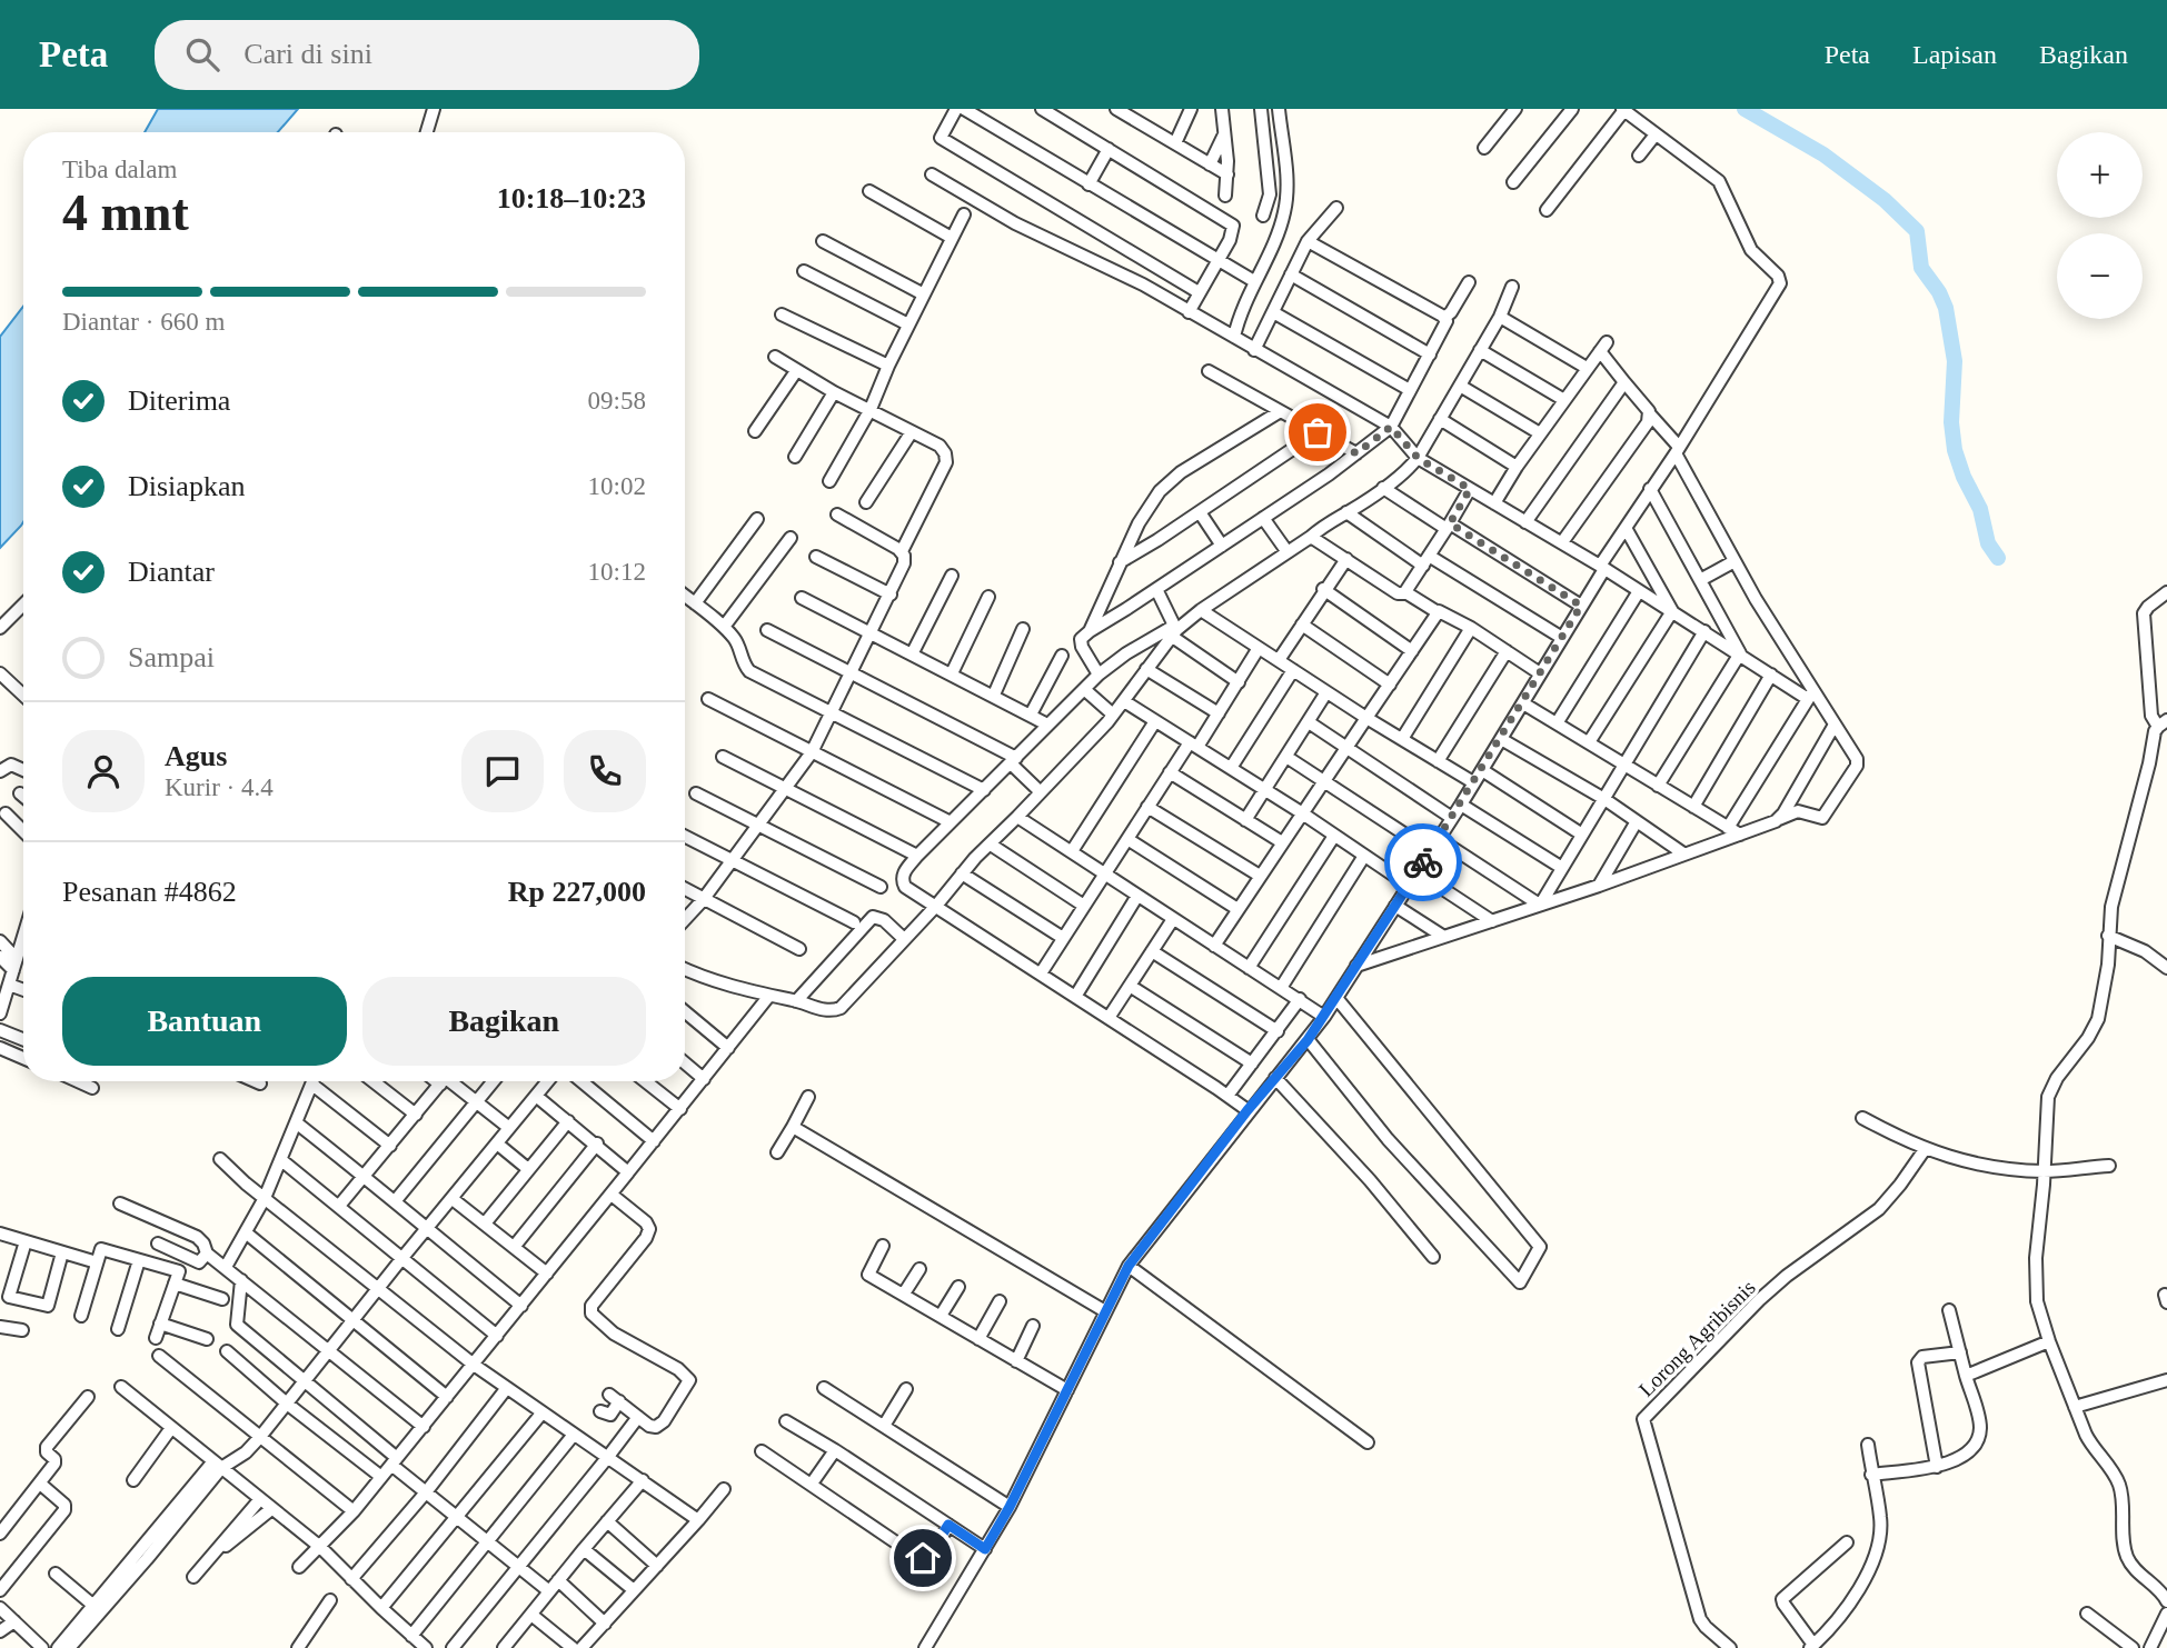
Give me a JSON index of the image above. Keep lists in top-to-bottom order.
{
  "streets": {
    "street": ["Lorong Agribisnis"]
  },
  "page": {
    "header": "Peta",
    "search": "Cari di sini",
    "nav": ["Peta", "Lapisan", "Bagikan"],
    "map_buttons": ["+", "−"],
    "heading": ["4 mnt", "Tiba dalam", "10:18–10:23"],
    "panel": [
      "Agus",
      "Kurir · 4.4",
      "Pesanan #4862",
      "Rp 227,000"
    ],
    "bar": "Diantar · 660 m",
    "list": [
      ["Diterima", "09:58"],
      ["Disiapkan", "10:02"],
      ["Diantar", "10:12"],
      "Sampai"
    ],
    "buttons": ["Bantuan", "Bagikan"]
  }
}
